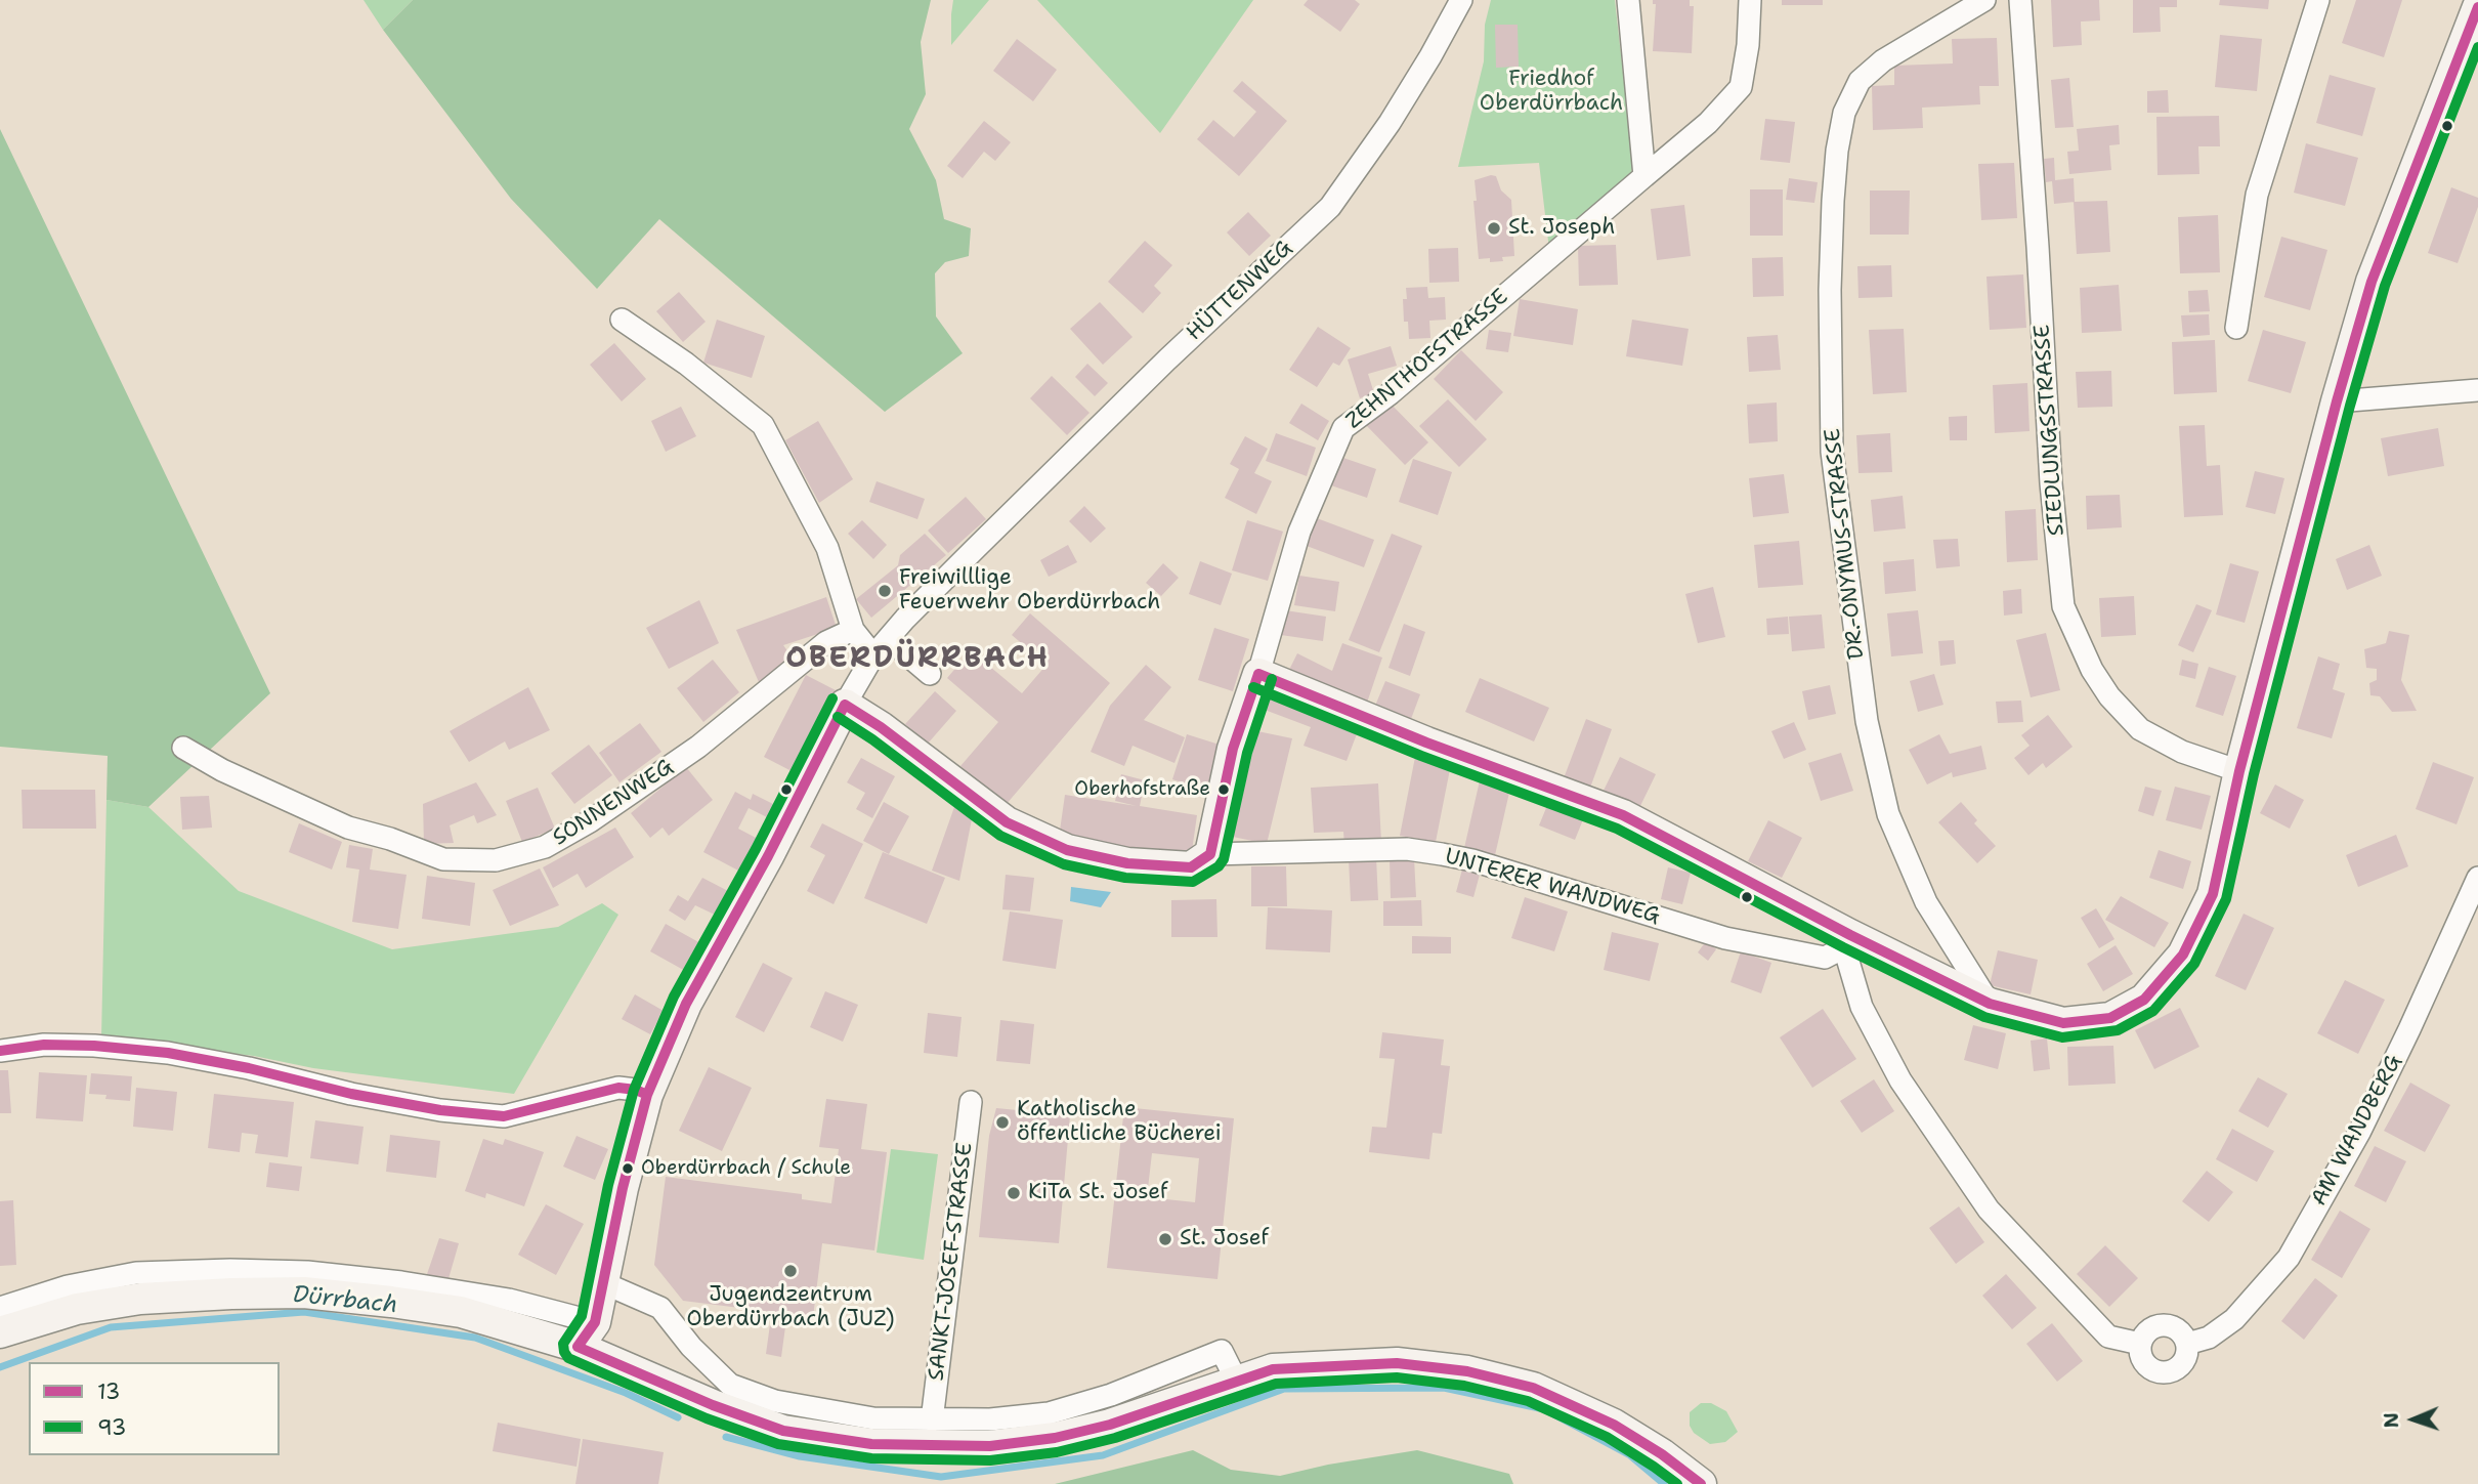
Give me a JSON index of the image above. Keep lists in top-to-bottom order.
{
  "streets": {
    "street": [
      "HÜTTENWEG",
      "ZEHNTHOFSTRASSE",
      "SIEDLUNGSSTRASSE",
      "DR.-ONYMUS-STRASSE",
      "SONNENWEG",
      "UNTERER WANDWEG",
      "AM WANDBERG",
      "SANKT-JOSEF-STRASSE"
    ]
  },
  "crossings": [
    ["ZEHNTHOFSTRASSE", "UNTERER WANDWEG"]
  ],
  "districts": ["OBERDÜRRBACH"],
  "water": ["Dürrbach"],
  "parks": ["Friedhof Oberdürrbach"],
  "places": [
    "St. Joseph",
    "Freiwilllige Feuerwehr Oberdürrbach",
    "Oberhofstraße",
    "Katholische öffentliche Bücherei",
    "Oberdürrbach / Schule",
    "KiTa St. Josef",
    "St. Josef",
    "Jugendzentrum Oberdürrbach (JUZ)"
  ],
  "lines": ["transit line 13", "transit line 93"],
  "legend": ["13", "93"],
  "north": "left"
}
